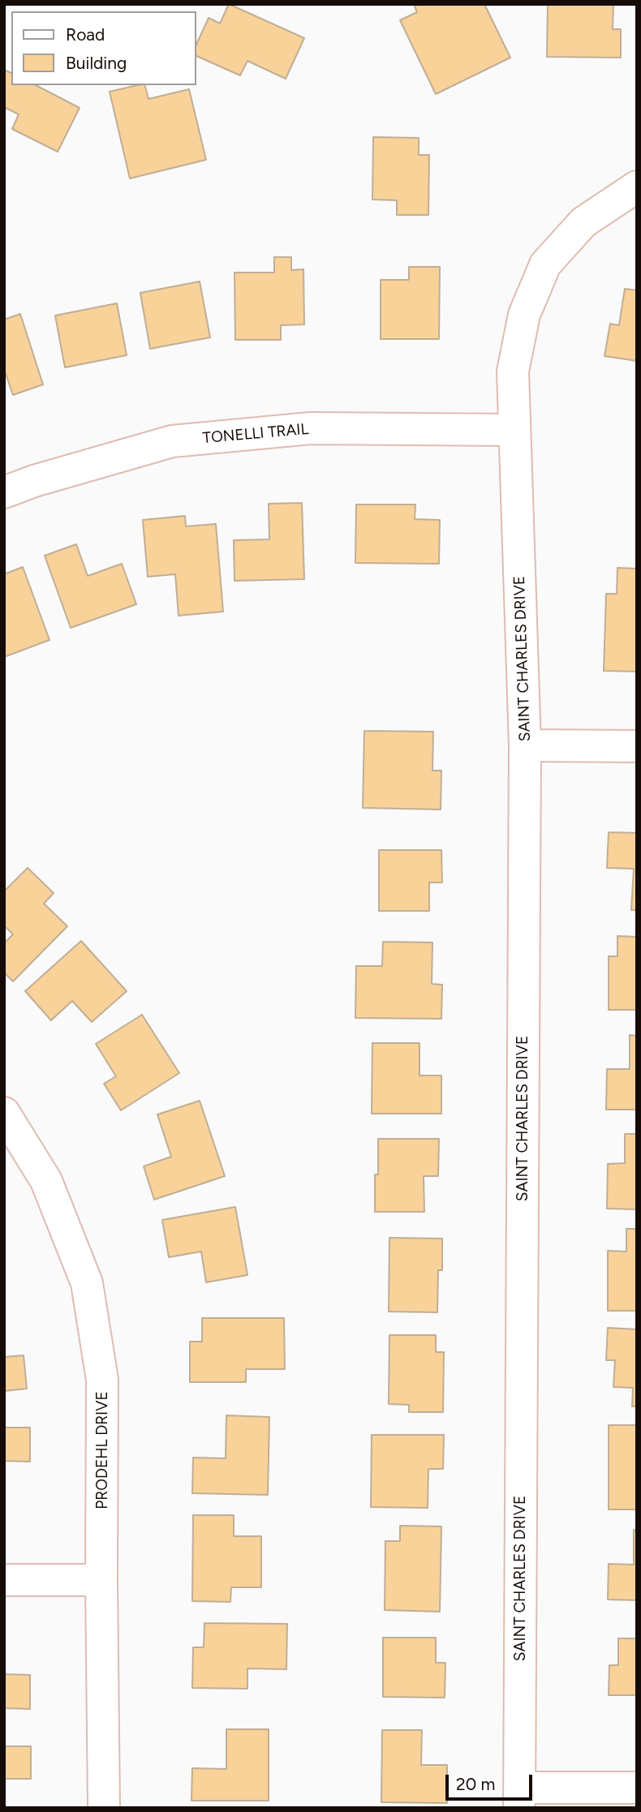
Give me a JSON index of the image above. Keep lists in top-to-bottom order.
{
  "streets": {
    "street": ["TONELLI TRAIL", "SAINT CHARLES DRIVE", "PRODEHL DRIVE"]
  },
  "crossings": [
    ["TONELLI TRAIL", "SAINT CHARLES DRIVE"]
  ],
  "legend": ["Road", "Building"],
  "scale_bar": "20 m"
}
